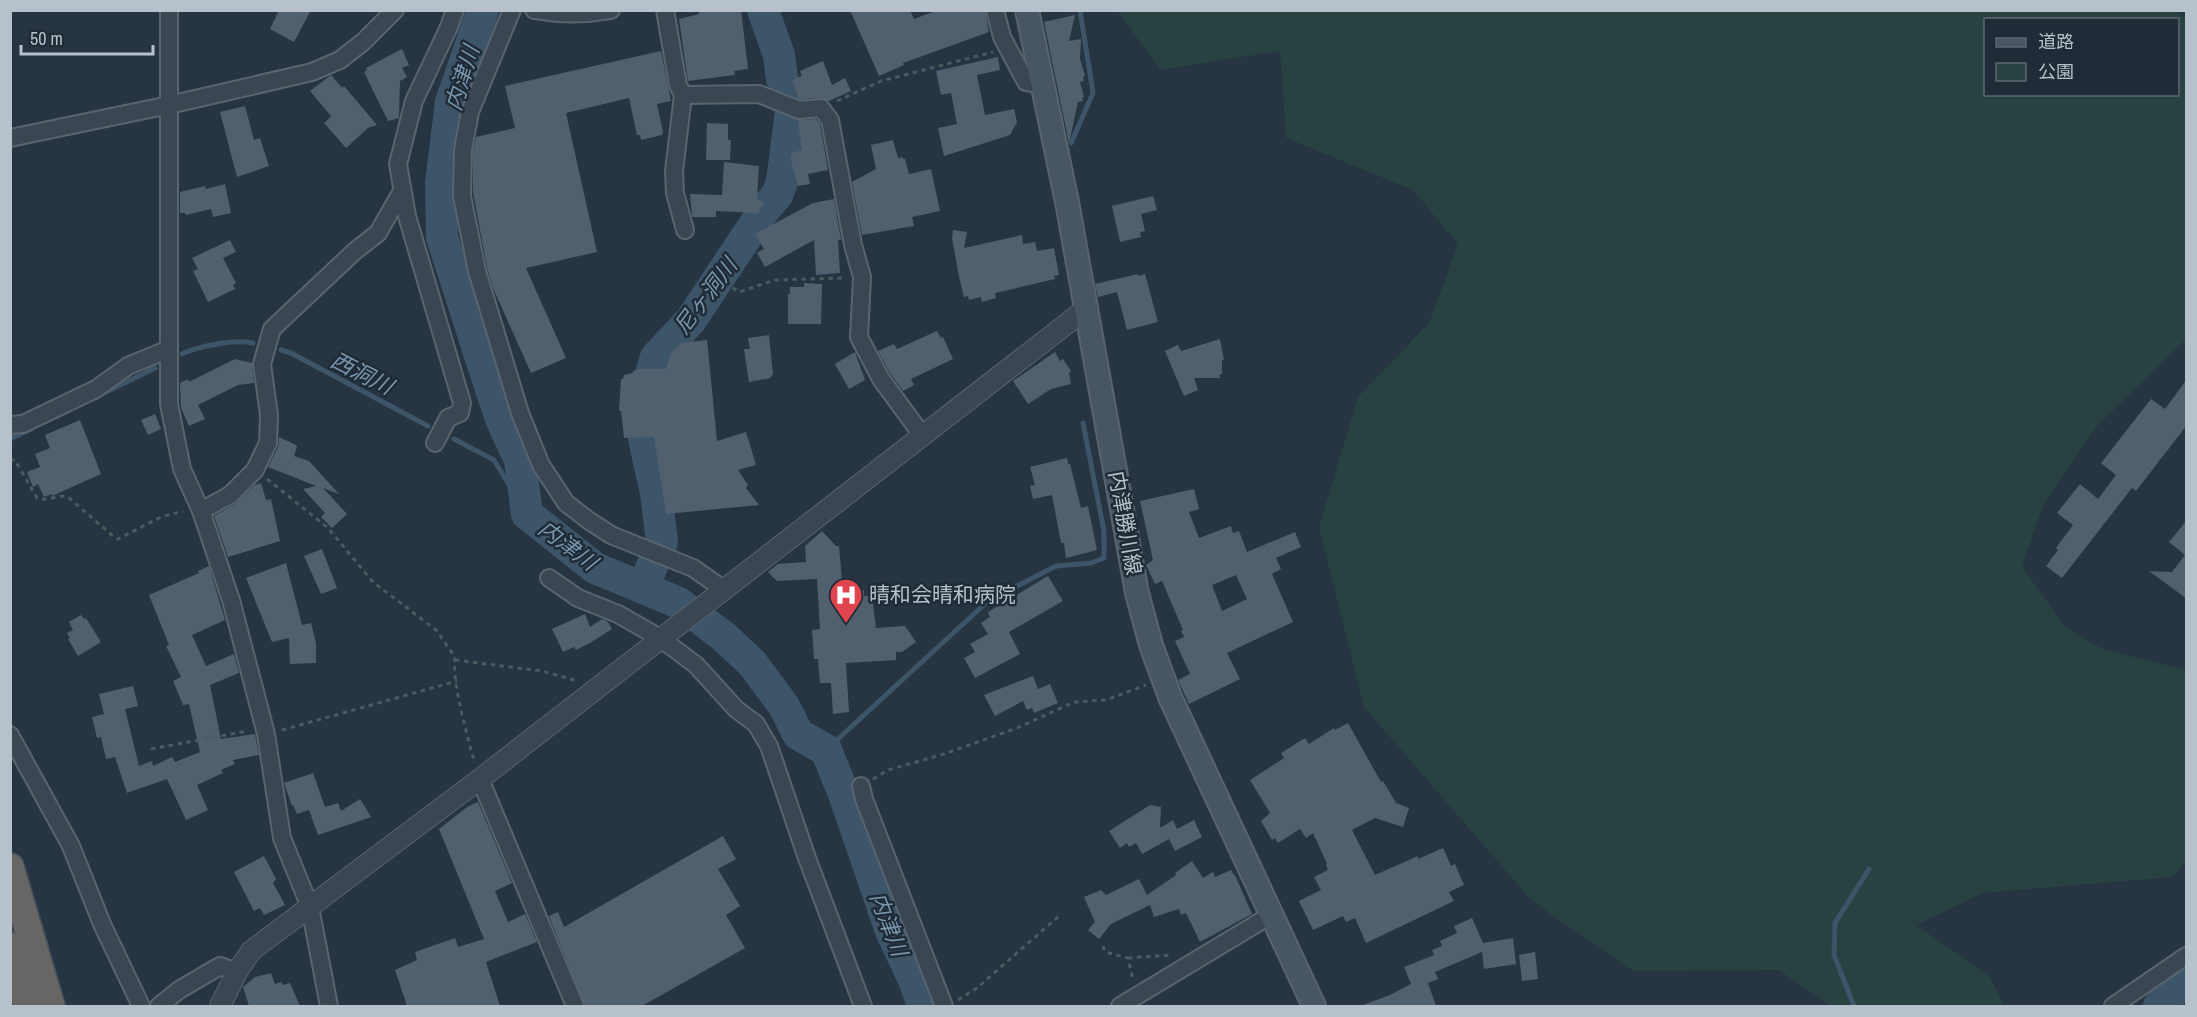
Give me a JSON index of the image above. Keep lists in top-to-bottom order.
{
  "streets": {
    "main road": ["内津勝川線"]
  },
  "water": ["内津川", "尼ヶ洞川", "西洞川"],
  "places": {
    "hospital": ["晴和会晴和病院"]
  },
  "legend": ["道路", "公園"],
  "scale_bar": "50 m"
}
